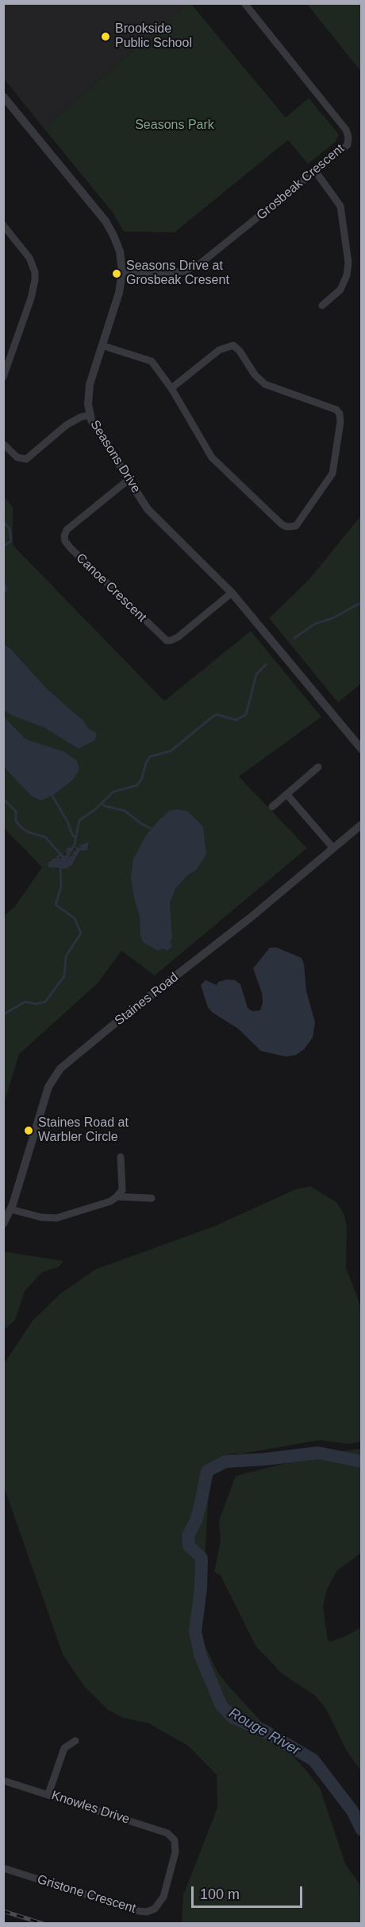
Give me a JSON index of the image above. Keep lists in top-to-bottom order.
{
  "streets": {
    "street": [
      "Grosbeak Crescent",
      "Seasons Drive",
      "Canoe Crescent",
      "Staines Road",
      "Knowles Drive",
      "Gristone Crescent"
    ]
  },
  "crossings": [
    ["Grosbeak Crescent", "Seasons Drive"],
    ["Seasons Drive", "Canoe Crescent"],
    ["Knowles Drive", "Gristone Crescent"]
  ],
  "water": ["Rouge River"],
  "parks": ["Seasons Park"],
  "places": ["Brookside Public School", "Seasons Drive at Grosbeak Cresent", "Staines Road at Warbler Circle"],
  "scale_bar": "100 m"
}
